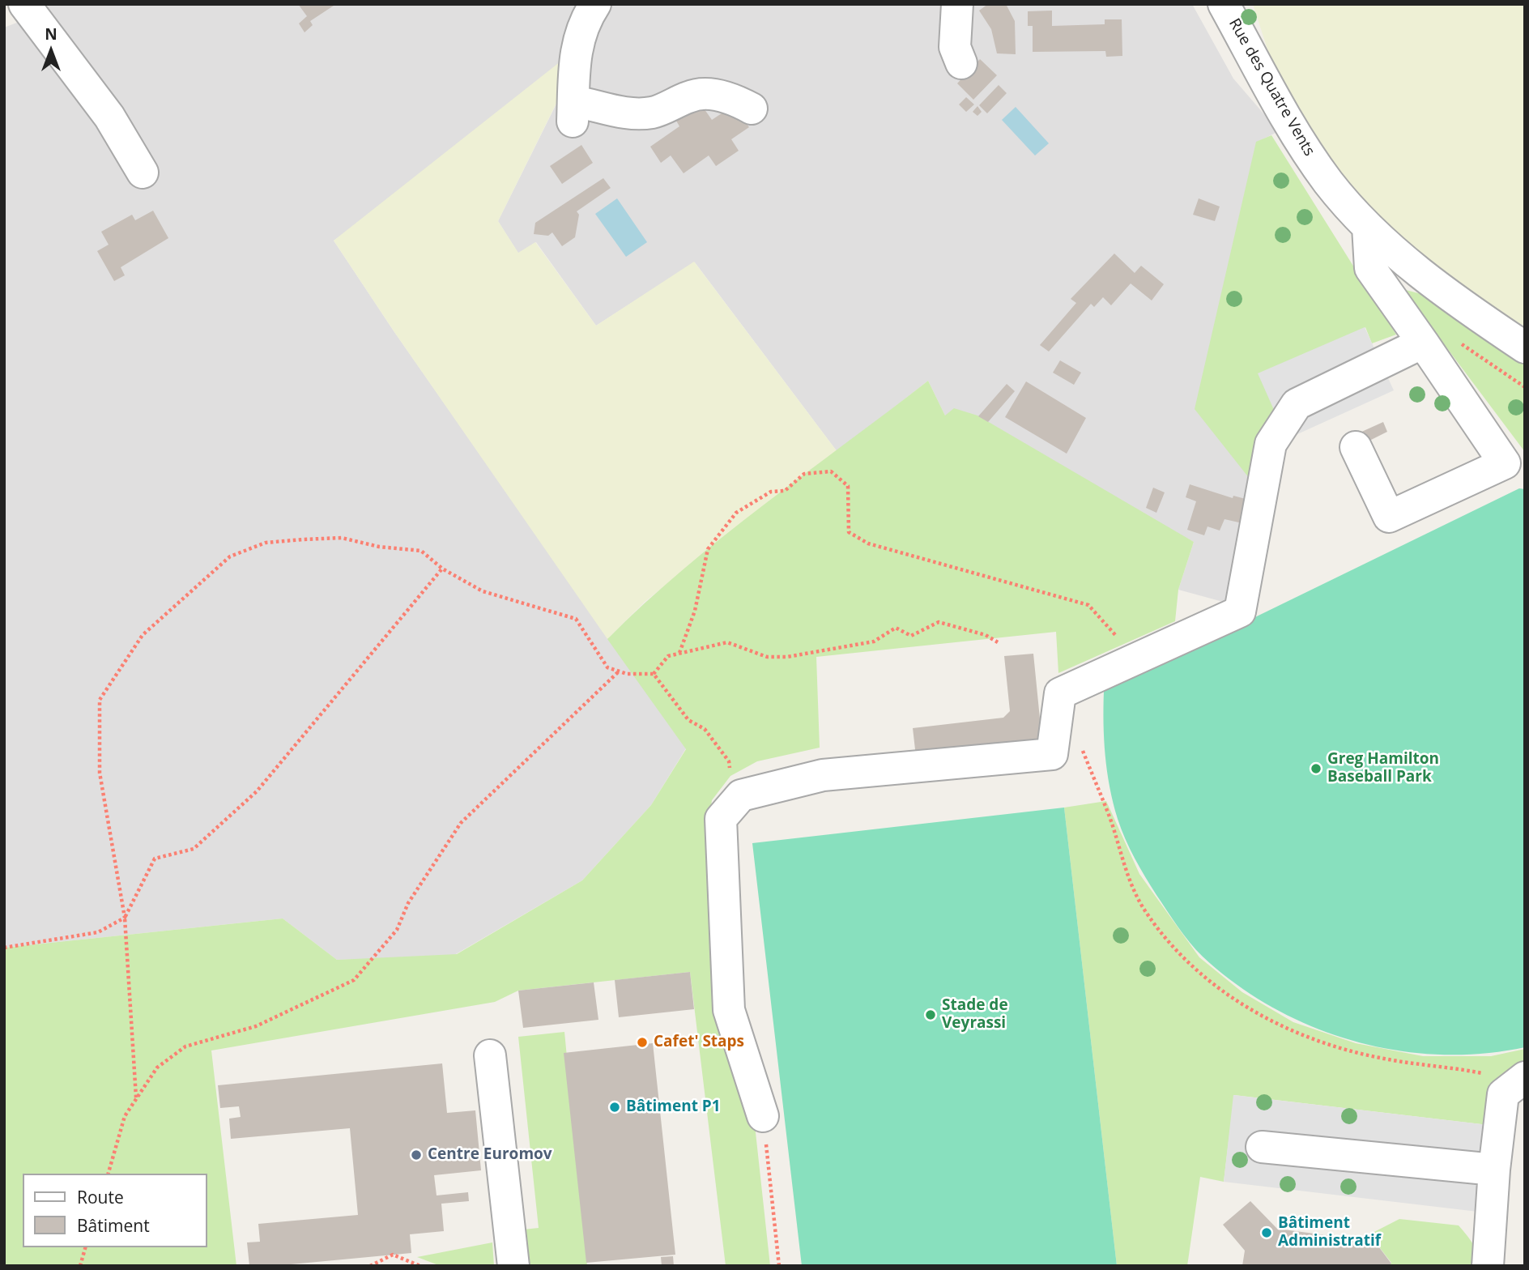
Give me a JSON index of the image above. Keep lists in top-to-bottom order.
{
  "streets": {
    "street": ["Rue des Quatre Vents"]
  },
  "places": [
    "Greg Hamilton Baseball Park",
    "Stade de Veyrassi",
    "Cafet' Staps",
    "Bâtiment P1",
    "Centre Euromov",
    "Bâtiment Administratif"
  ],
  "legend": ["Route", "Bâtiment"],
  "north": "top"
}
